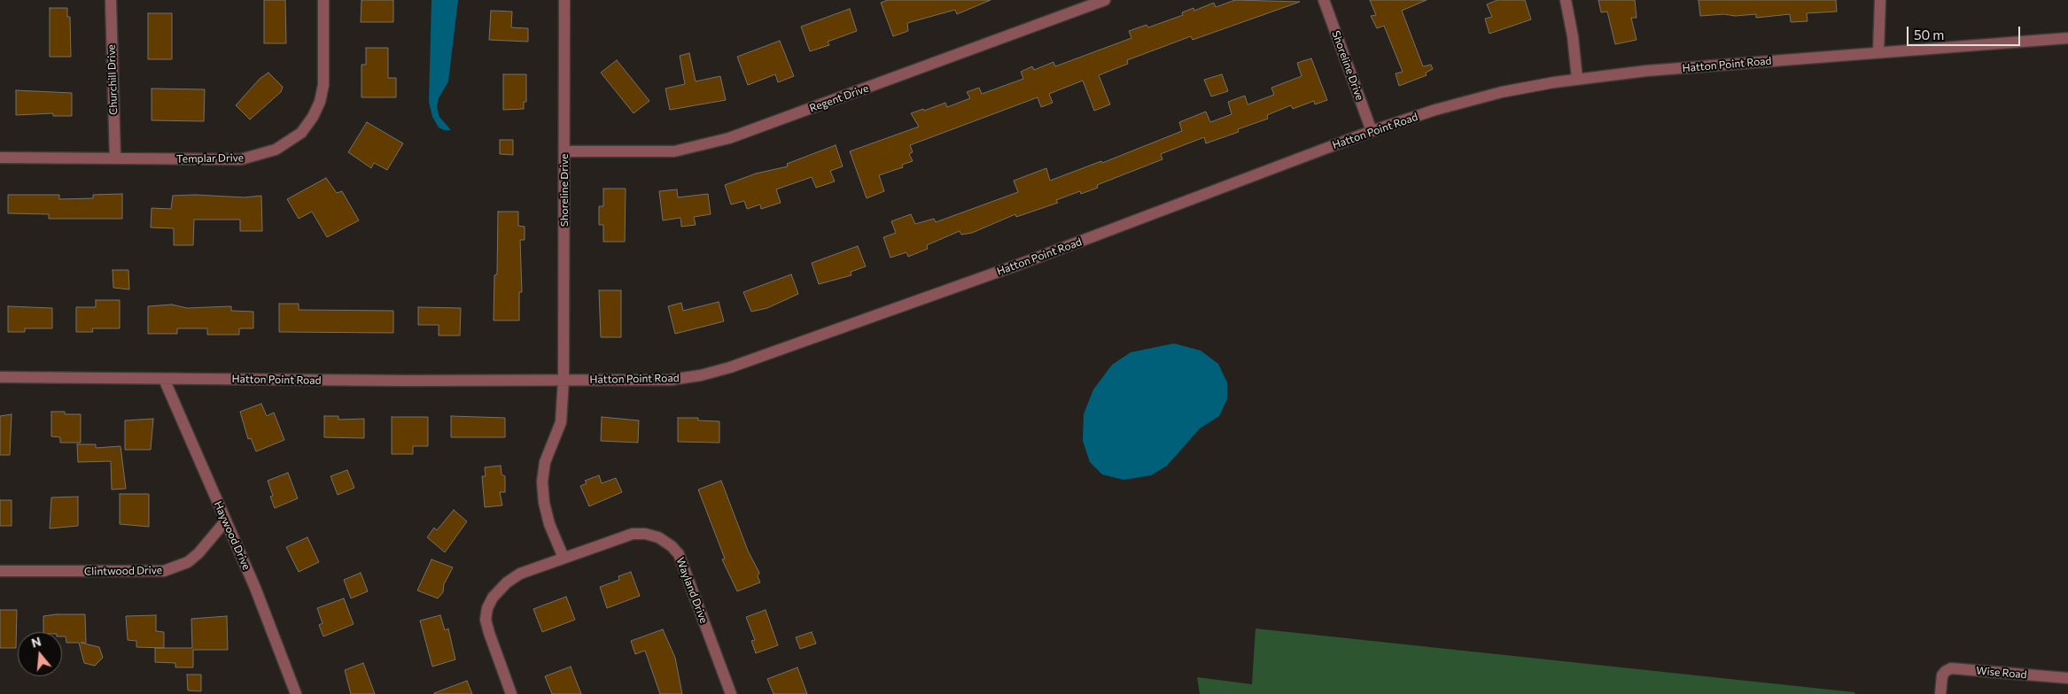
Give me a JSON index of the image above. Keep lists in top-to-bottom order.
{
  "streets": {
    "street": [
      "Hatton Point Road",
      "Shoreline Drive",
      "Churchill Drive",
      "Regent Drive",
      "Templar Drive",
      "Haywood Drive",
      "Clintwood Drive",
      "Wayland Drive",
      "Wise Road"
    ]
  },
  "crossings": [
    ["Hatton Point Road", "Shoreline Drive"],
    ["Hatton Point Road", "Haywood Drive"],
    ["Shoreline Drive", "Regent Drive"],
    ["Churchill Drive", "Templar Drive"],
    ["Haywood Drive", "Clintwood Drive"]
  ],
  "scale_bar": "50 m",
  "north": "top"
}
